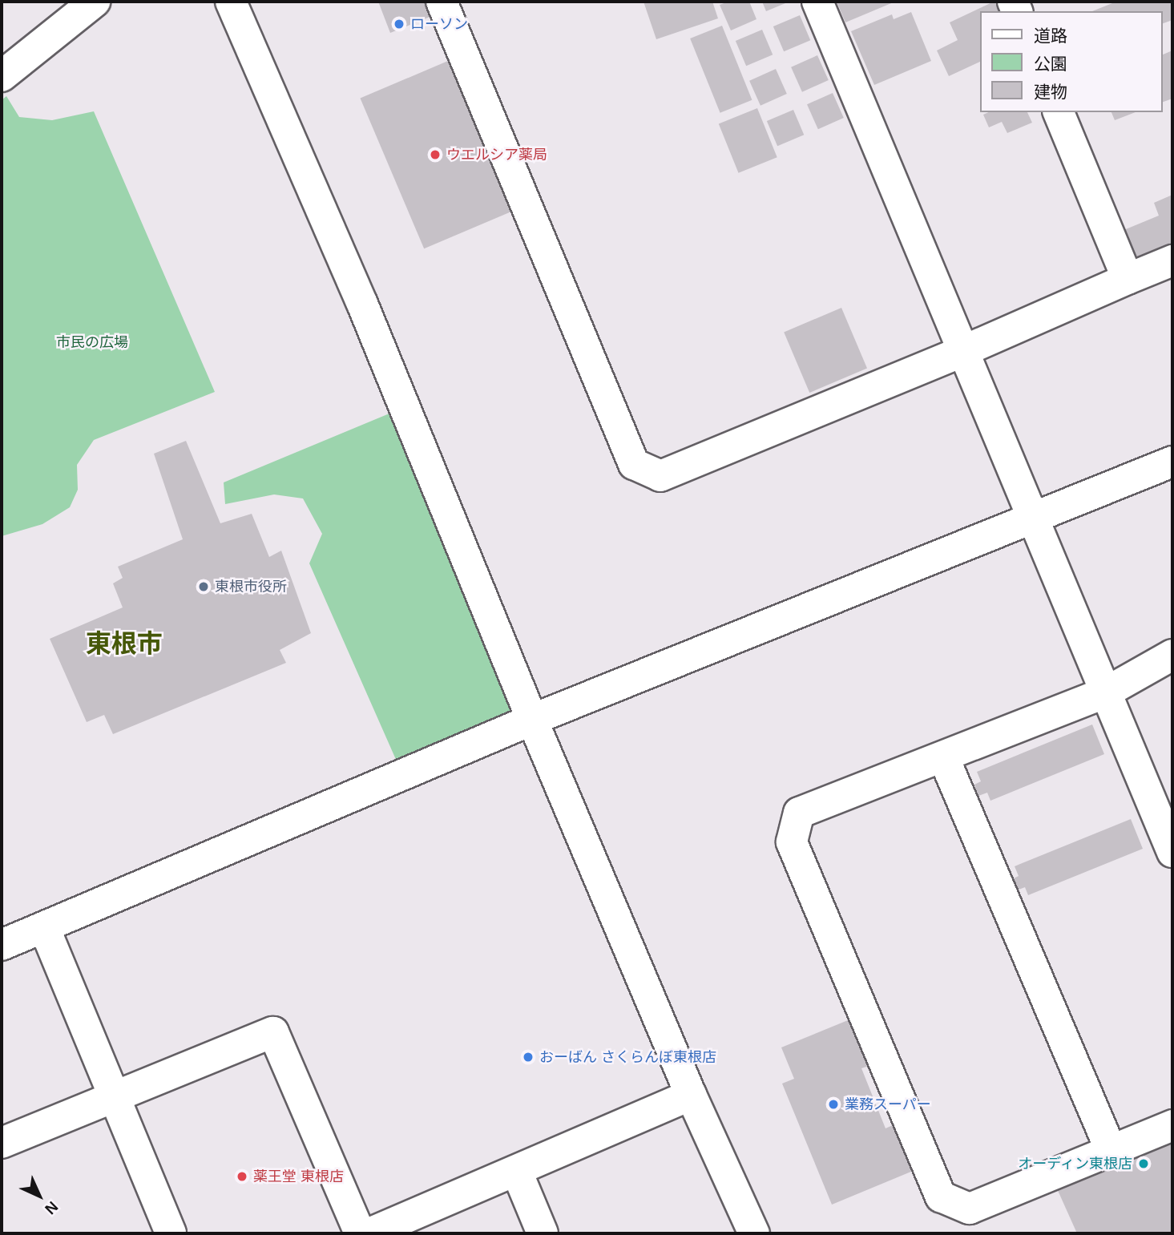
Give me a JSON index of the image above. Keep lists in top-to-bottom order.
{
  "districts": ["東根市"],
  "parks": ["市民の広場"],
  "places": [
    "ローソン",
    "ウエルシア薬局",
    "東根市役所",
    "おーばん さくらんぼ東根店",
    "業務スーパー",
    "オーディン東根店",
    "薬王堂 東根店"
  ],
  "legend": ["道路", "公園", "建物"],
  "north": "bottom right"
}
